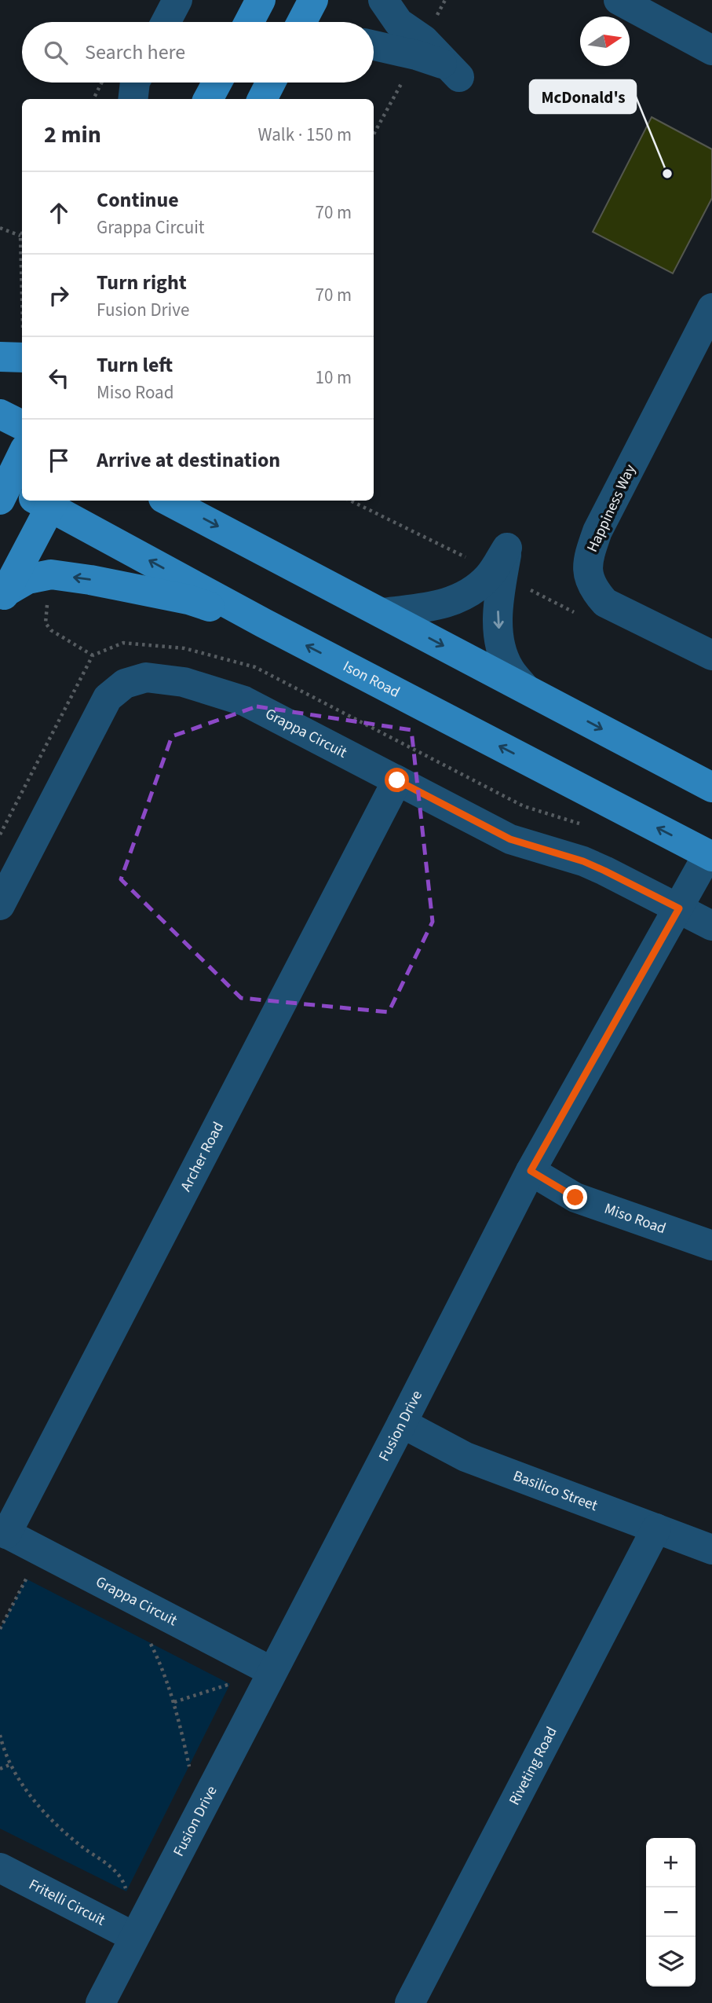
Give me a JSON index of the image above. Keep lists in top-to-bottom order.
{
  "streets": {
    "main road": ["Ison Road"],
    "street": [
      "Happiness Way",
      "Grappa Circuit",
      "Archer Road",
      "Miso Road",
      "Fusion Drive",
      "Basilico Street",
      "Riveting Road",
      "Fritelli Circuit"
    ]
  },
  "crossings": [
    ["Ison Road", "Fusion Drive"],
    ["Grappa Circuit", "Archer Road"],
    ["Grappa Circuit", "Fusion Drive"],
    ["Miso Road", "Fusion Drive"],
    ["Fusion Drive", "Basilico Street"],
    ["Fusion Drive", "Fritelli Circuit"],
    ["Basilico Street", "Riveting Road"]
  ],
  "places": ["McDonald's"],
  "north": "right",
  "page": {
    "search": "Search here",
    "heading": ["2 min", "Walk · 150 m"],
    "list": [
      ["Continue", "Grappa Circuit", "70 m"],
      ["Turn right", "Fusion Drive", "70 m"],
      ["Turn left", "Miso Road", "10 m"],
      "Arrive at destination"
    ],
    "map_buttons": ["+", "−"]
  }
}
